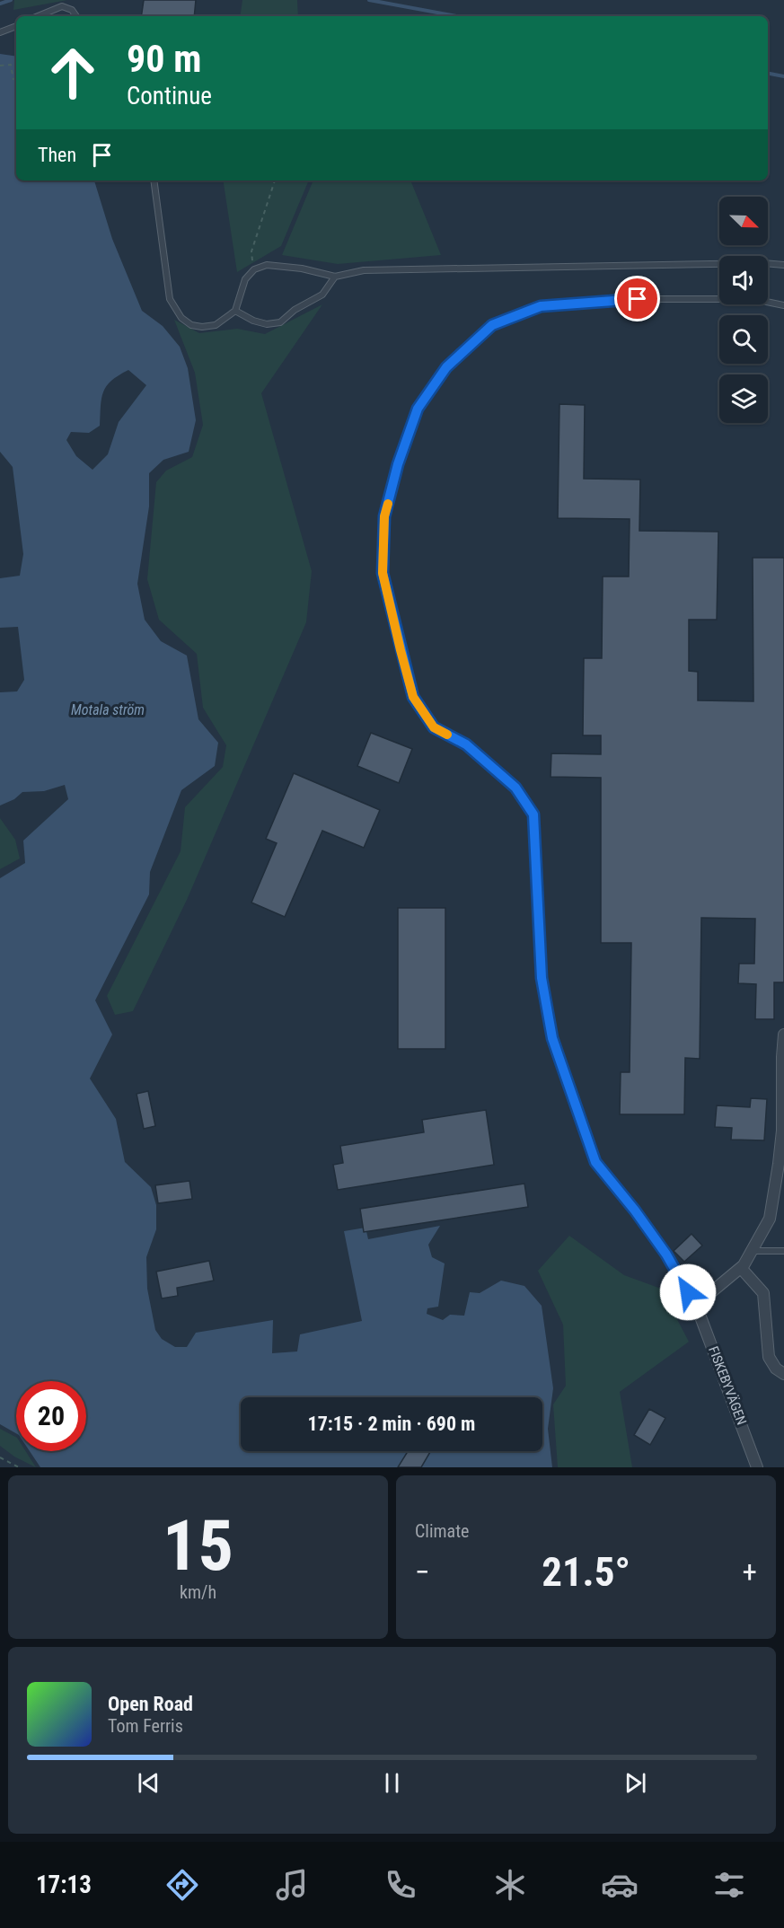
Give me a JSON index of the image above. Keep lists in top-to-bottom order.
{
  "streets": {
    "street": ["FISKEBYVÄGEN"]
  },
  "water": ["Motala ström"],
  "north": "bottom right",
  "page": {
    "turn": ["90 m", "Continue"],
    "then": "Then",
    "limit": "20",
    "trip": "17:15 · 2 min · 690 m",
    "tile": [
      ["15", "km/h"],
      "Climate"
    ],
    "heat": ["−", "21.5°", "+"],
    "song": ["Open Road", "Tom Ferris"],
    "tabs": "17:13"
  }
}
